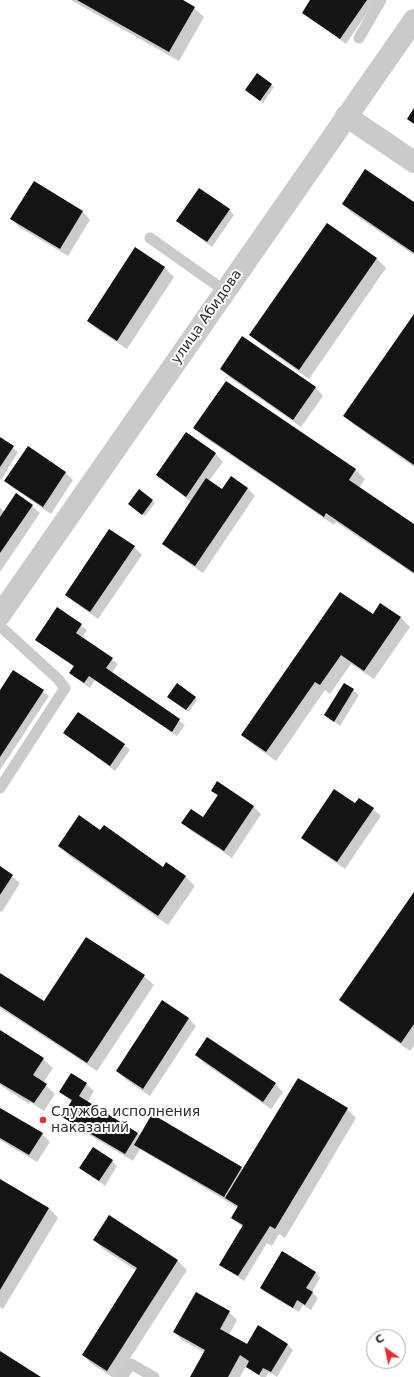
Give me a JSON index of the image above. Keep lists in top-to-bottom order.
{
  "streets": {
    "street": ["улица Абидова"]
  },
  "places": ["Служба исполнения наказаний"],
  "north": "top left"
}
